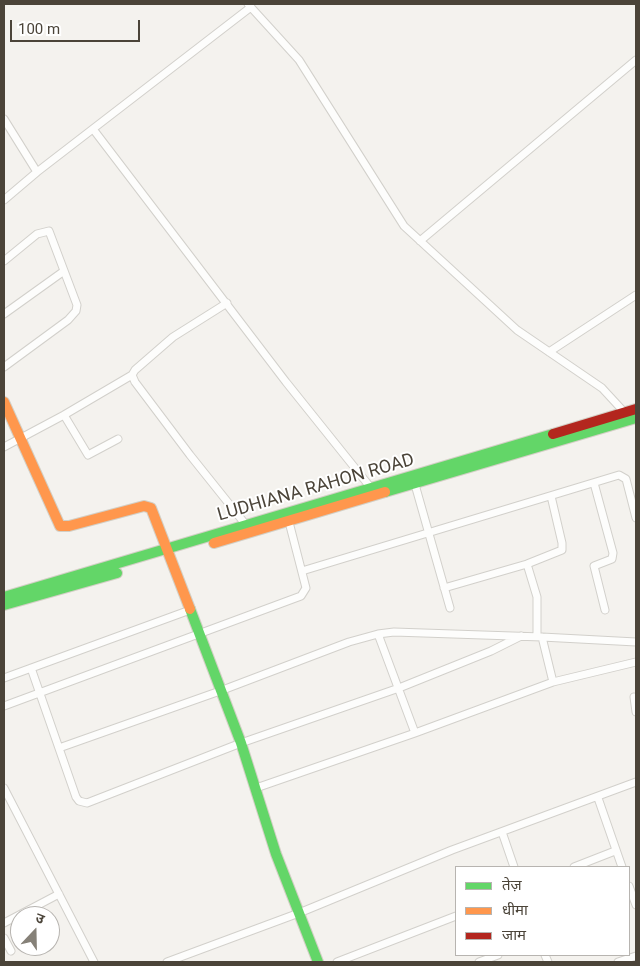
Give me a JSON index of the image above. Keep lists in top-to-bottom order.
{
  "streets": {
    "main road": ["LUDHIANA RAHON ROAD"]
  },
  "legend": ["तेज़", "धीमा", "जाम"],
  "scale_bar": "100 m",
  "north": "top"
}
